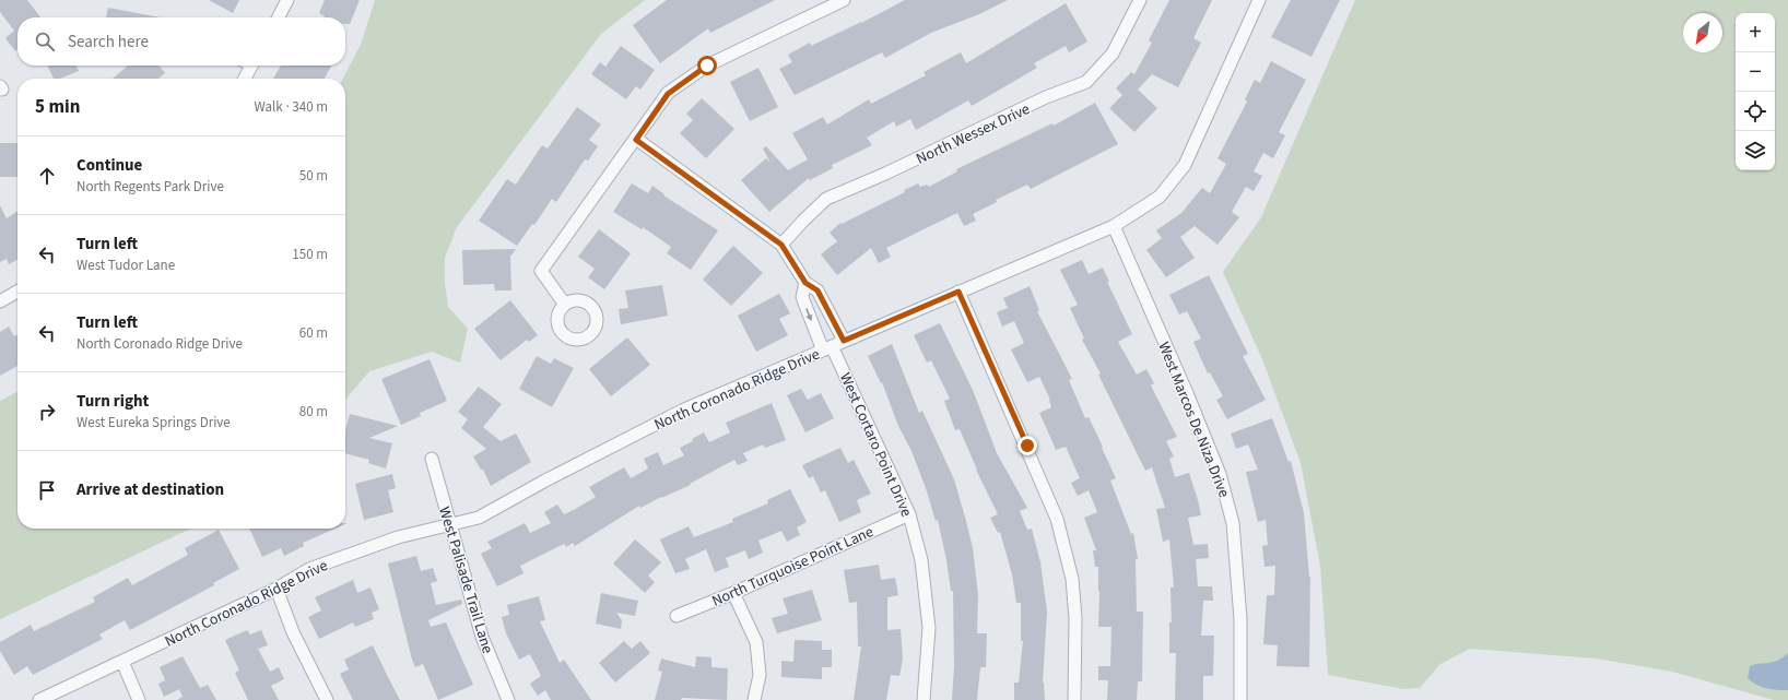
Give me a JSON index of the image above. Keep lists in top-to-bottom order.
{
  "streets": {
    "street": [
      "North Wessex Drive",
      "North Coronado Ridge Drive",
      "West Marcos De Niza Drive",
      "West Cortaro Point Drive",
      "North Turquoise Point Lane",
      "West Palisade Trail Lane"
    ]
  },
  "crossings": [
    ["North Coronado Ridge Drive", "West Marcos De Niza Drive"],
    ["North Coronado Ridge Drive", "West Cortaro Point Drive"],
    ["North Coronado Ridge Drive", "West Palisade Trail Lane"],
    ["West Cortaro Point Drive", "North Turquoise Point Lane"]
  ],
  "north": "bottom left",
  "page": {
    "map_buttons": ["+", "−"],
    "search": "Search here",
    "heading": ["5 min", "Walk · 340 m"],
    "list": [
      ["Continue", "North Regents Park Drive", "50 m"],
      ["Turn left", "West Tudor Lane", "150 m"],
      ["Turn left", "North Coronado Ridge Drive", "60 m"],
      ["Turn right", "West Eureka Springs Drive", "80 m"],
      "Arrive at destination"
    ]
  }
}
